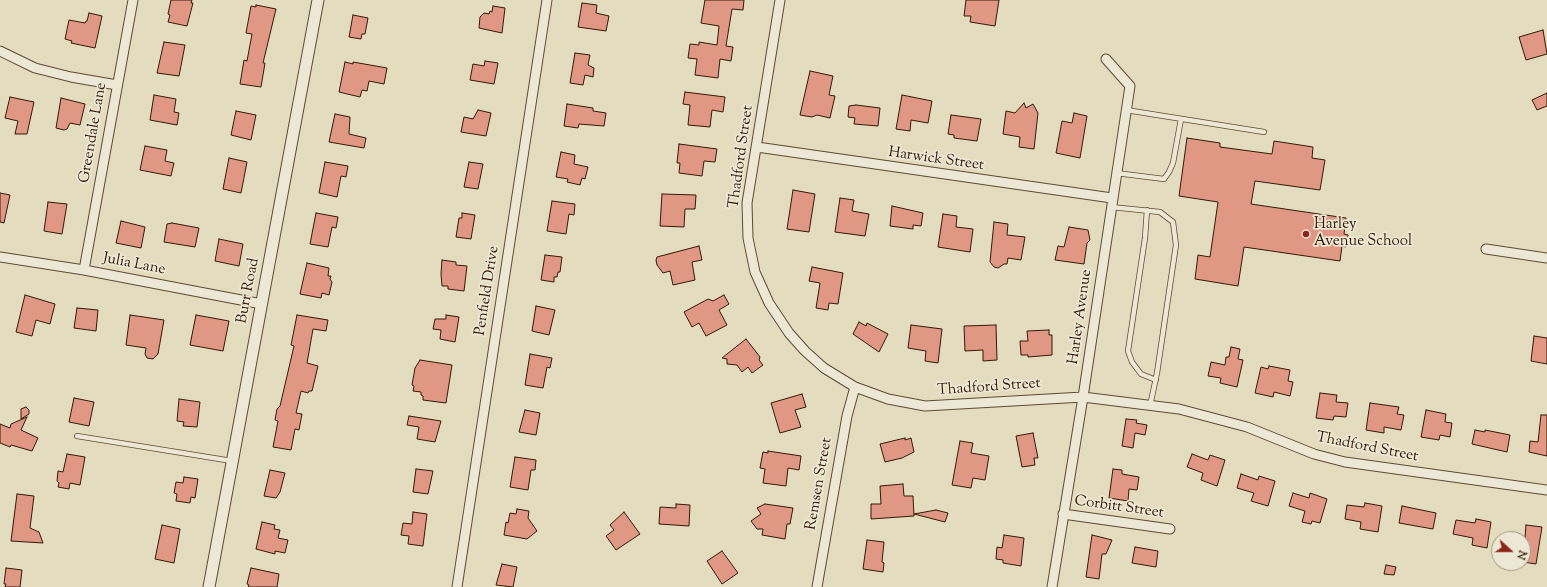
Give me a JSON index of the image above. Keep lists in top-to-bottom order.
{
  "streets": {
    "street": [
      "Greendale Lane",
      "Thadford Street",
      "Harwick Street",
      "Julia Lane",
      "Burr Road",
      "Penfield Drive",
      "Harley Avenue",
      "Remsen Street",
      "Corbitt Street"
    ]
  },
  "crossings": [
    ["Greendale Lane", "Julia Lane"],
    ["Thadford Street", "Harwick Street"],
    ["Thadford Street", "Harley Avenue"],
    ["Thadford Street", "Remsen Street"],
    ["Harwick Street", "Harley Avenue"],
    ["Julia Lane", "Burr Road"],
    ["Harley Avenue", "Corbitt Street"]
  ],
  "places": ["Harley Avenue School"],
  "north": "right"
}
